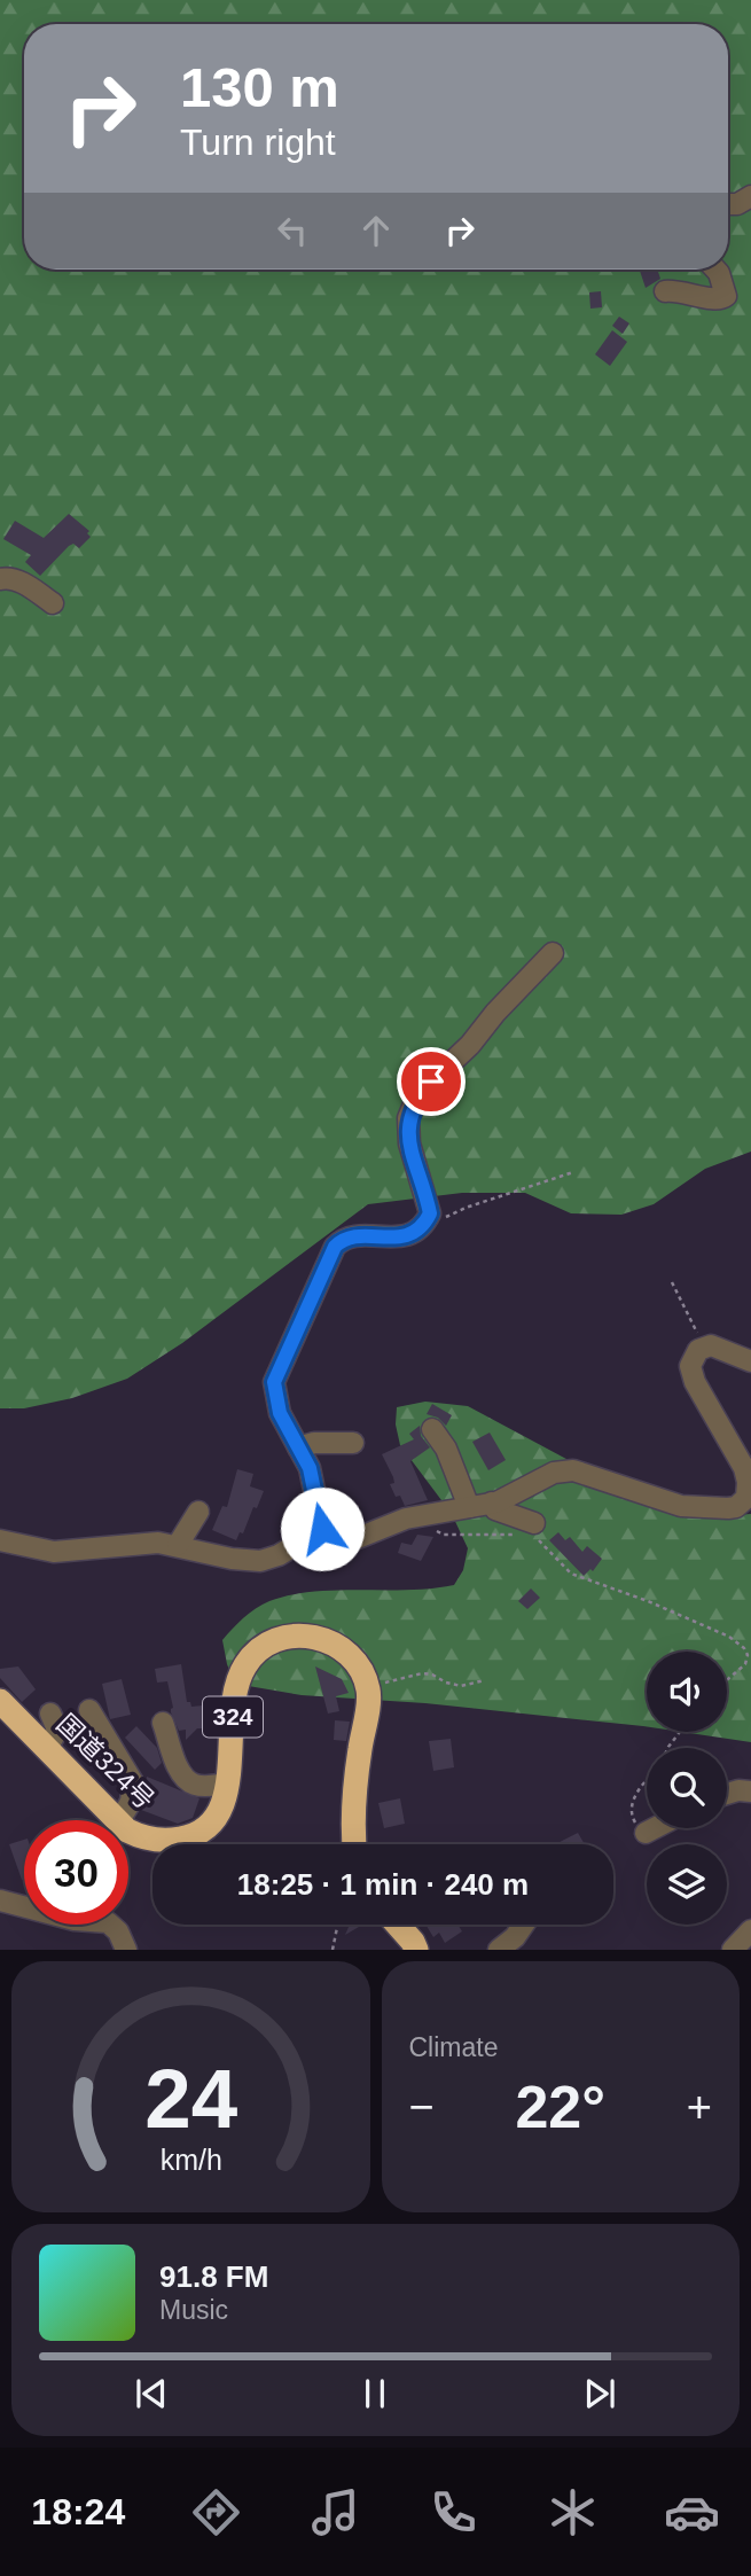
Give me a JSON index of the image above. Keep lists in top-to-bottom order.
{
  "streets": {
    "highway": ["324", "国道324号"]
  },
  "page": {
    "turn": ["130 m", "Turn right"],
    "limit": "30",
    "trip": "18:25 · 1 min · 240 m",
    "tile": "Climate",
    "heat": ["−", "22°", "+"],
    "song": ["91.8 FM", "Music"],
    "tabs": "18:24",
    "gauge": ["24", "km/h"]
  }
}
